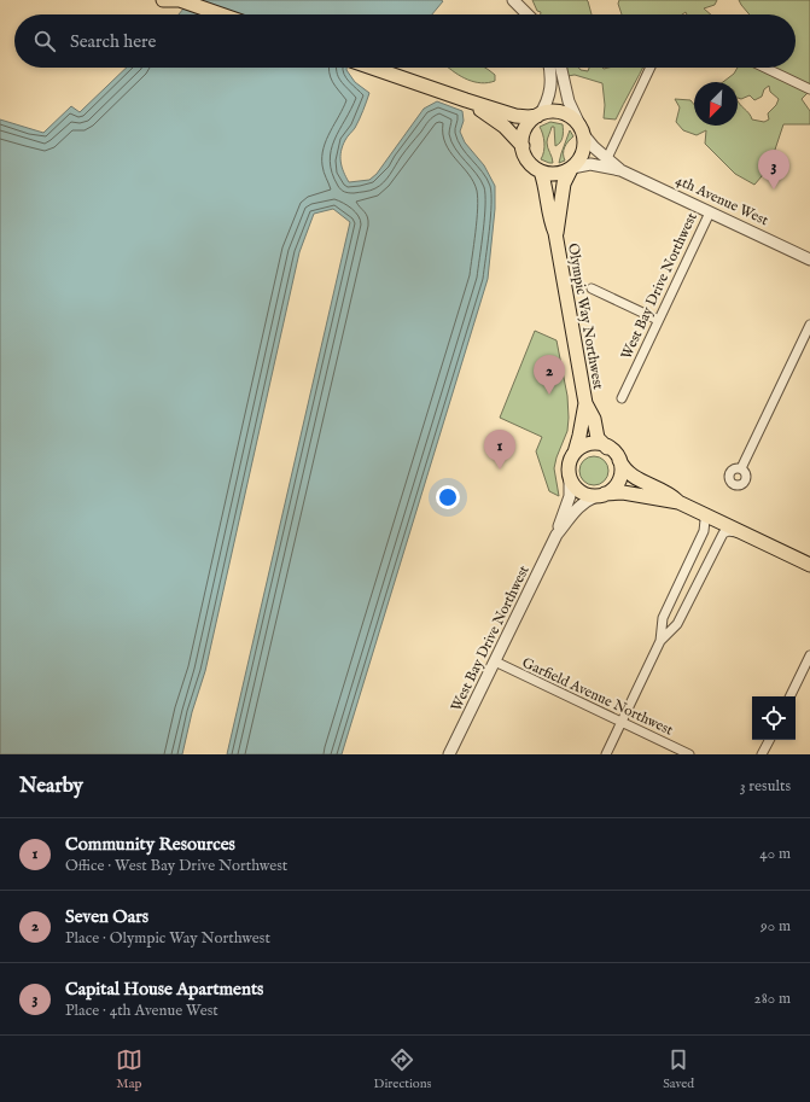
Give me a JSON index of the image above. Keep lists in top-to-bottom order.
{
  "streets": {
    "main road": ["Olympic Way Northwest"],
    "street": ["4th Avenue West", "West Bay Drive Northwest", "Garfield Avenue Northwest"]
  },
  "crossings": [
    ["4th Avenue West", "West Bay Drive Northwest"],
    ["4th Avenue West", "Olympic Way Northwest"],
    ["West Bay Drive Northwest", "Olympic Way Northwest"],
    ["West Bay Drive Northwest", "Garfield Avenue Northwest"]
  ],
  "north": "bottom left",
  "page": {
    "search": "Search here",
    "pins": ["3", "2", "1"],
    "heading": ["Nearby", "3 results"],
    "list": [
      {
        "mark": "1",
        "name": "Community Resources",
        "note": "Office · West Bay Drive Northwest",
        "value": "40 m"
      },
      {
        "mark": "2",
        "name": "Seven Oars",
        "note": "Place · Olympic Way Northwest",
        "value": "90 m"
      },
      {
        "mark": "3",
        "name": "Capital House Apartments",
        "note": "Place · 4th Avenue West",
        "value": "280 m"
      }
    ],
    "nav": ["Map", "Directions", "Saved"]
  }
}
